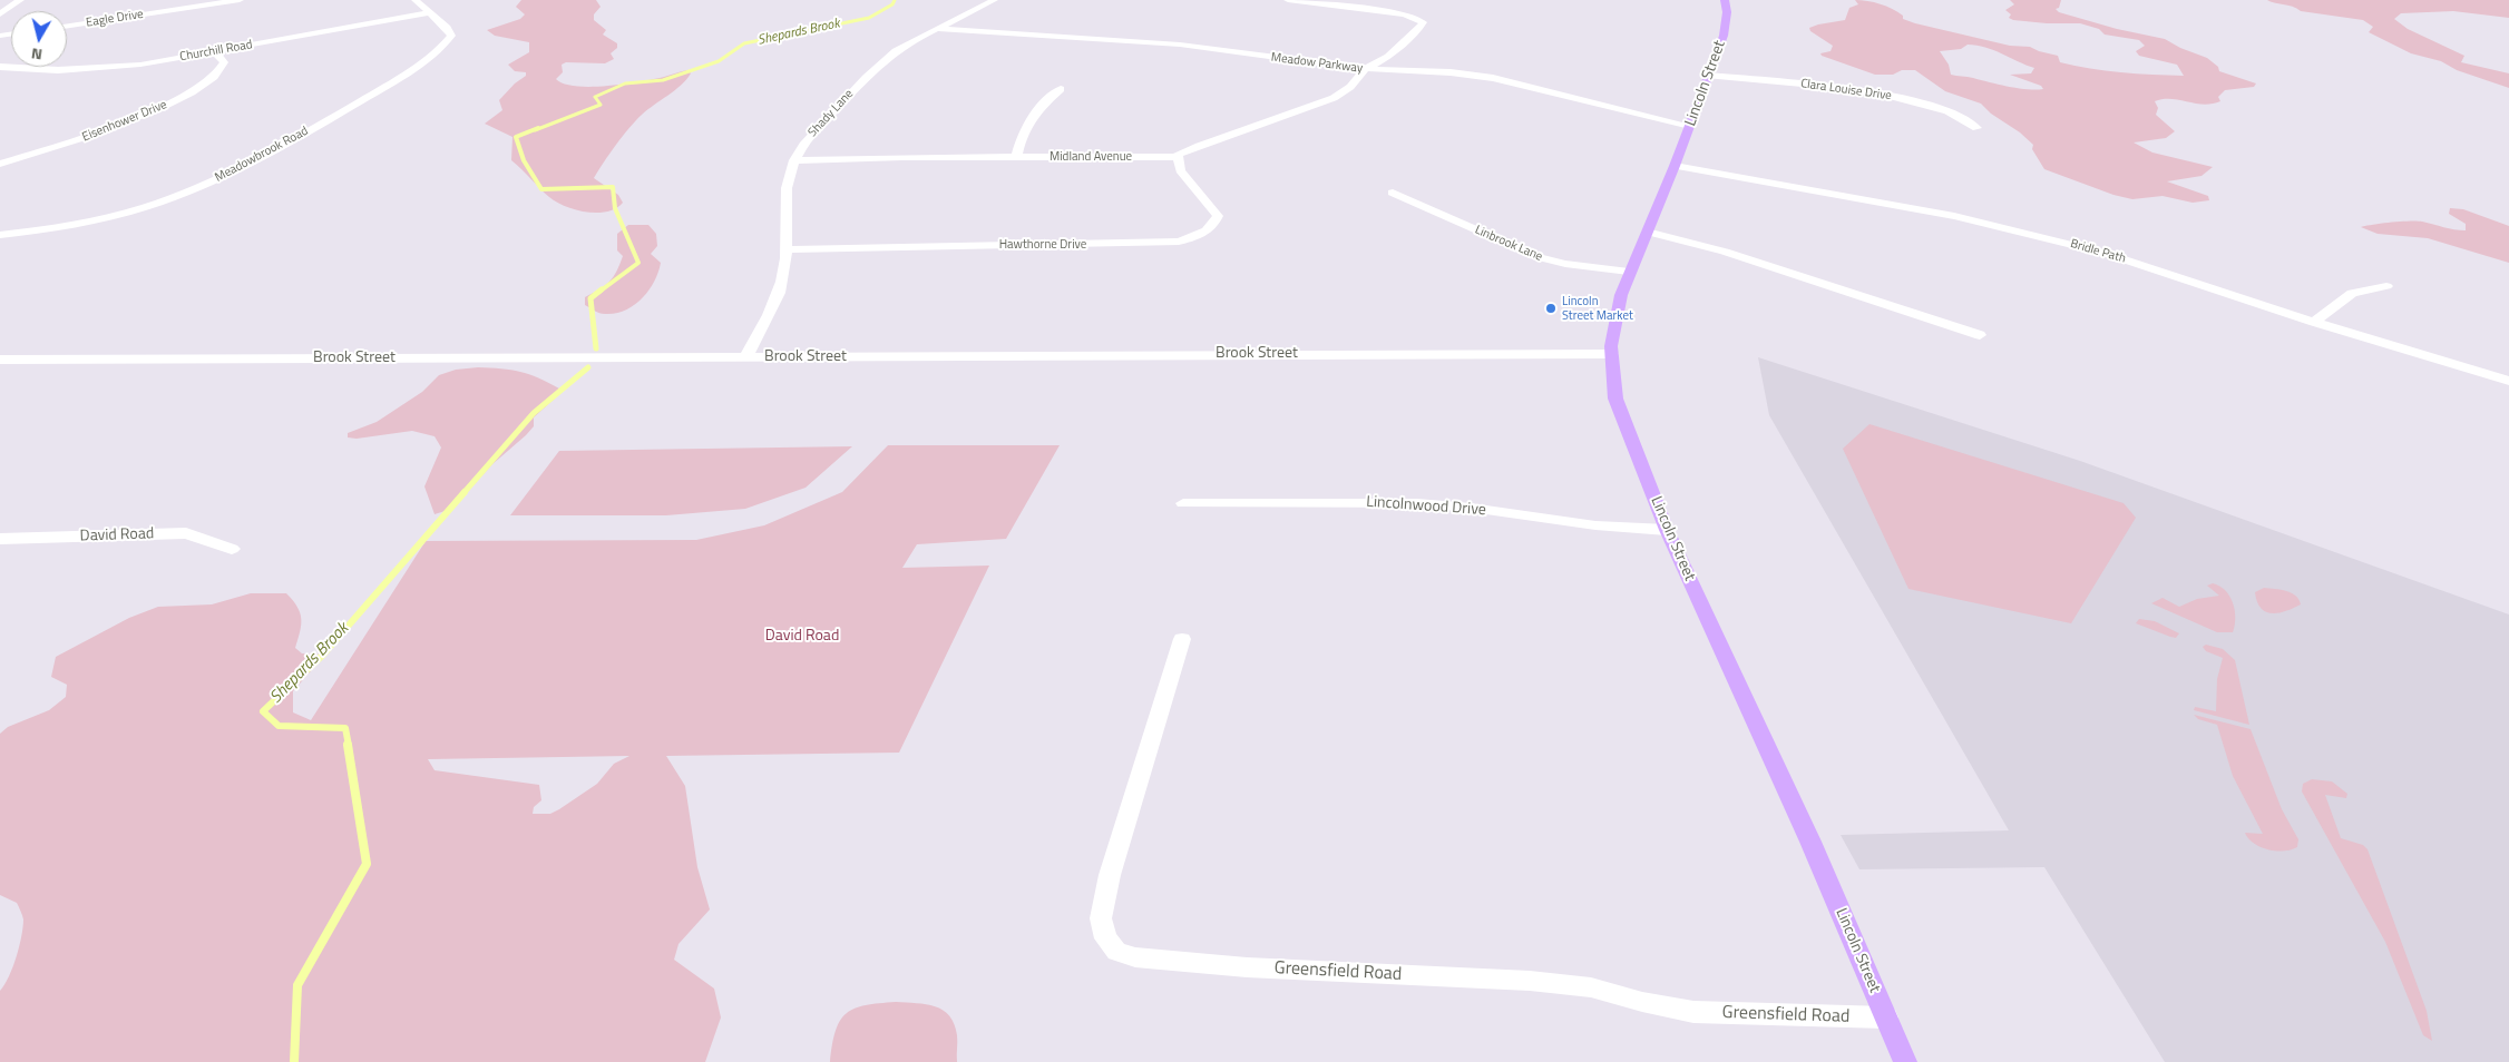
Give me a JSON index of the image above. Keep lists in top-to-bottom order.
{
  "streets": {
    "main road": ["Lincoln Street"],
    "street": [
      "Eagle Drive",
      "Churchill Road",
      "Meadow Parkway",
      "Clara Louise Drive",
      "Shady Lane",
      "Eisenhower Drive",
      "Meadowbrook Road",
      "Midland Avenue",
      "Linbrook Lane",
      "Hawthorne Drive",
      "Bridle Path",
      "Brook Street",
      "Lincolnwood Drive",
      "David Road",
      "Greensfield Road"
    ]
  },
  "crossings": [
    ["Churchill Road", "Eisenhower Drive"],
    ["Churchill Road", "Meadowbrook Road"],
    ["Meadow Parkway", "Lincoln Street"],
    ["Meadow Parkway", "Shady Lane"],
    ["Meadow Parkway", "Midland Avenue"],
    ["Lincoln Street", "Clara Louise Drive"],
    ["Lincoln Street", "Linbrook Lane"],
    ["Lincoln Street", "Bridle Path"],
    ["Lincoln Street", "Brook Street"],
    ["Lincoln Street", "Lincolnwood Drive"],
    ["Lincoln Street", "Greensfield Road"],
    ["Shady Lane", "Midland Avenue"],
    ["Shady Lane", "Hawthorne Drive"],
    ["Shady Lane", "Brook Street"],
    ["Midland Avenue", "Hawthorne Drive"]
  ],
  "water": ["Shepards Brook"],
  "parks": ["David Road"],
  "places": ["Lincoln Street Market"],
  "north": "bottom"
}
